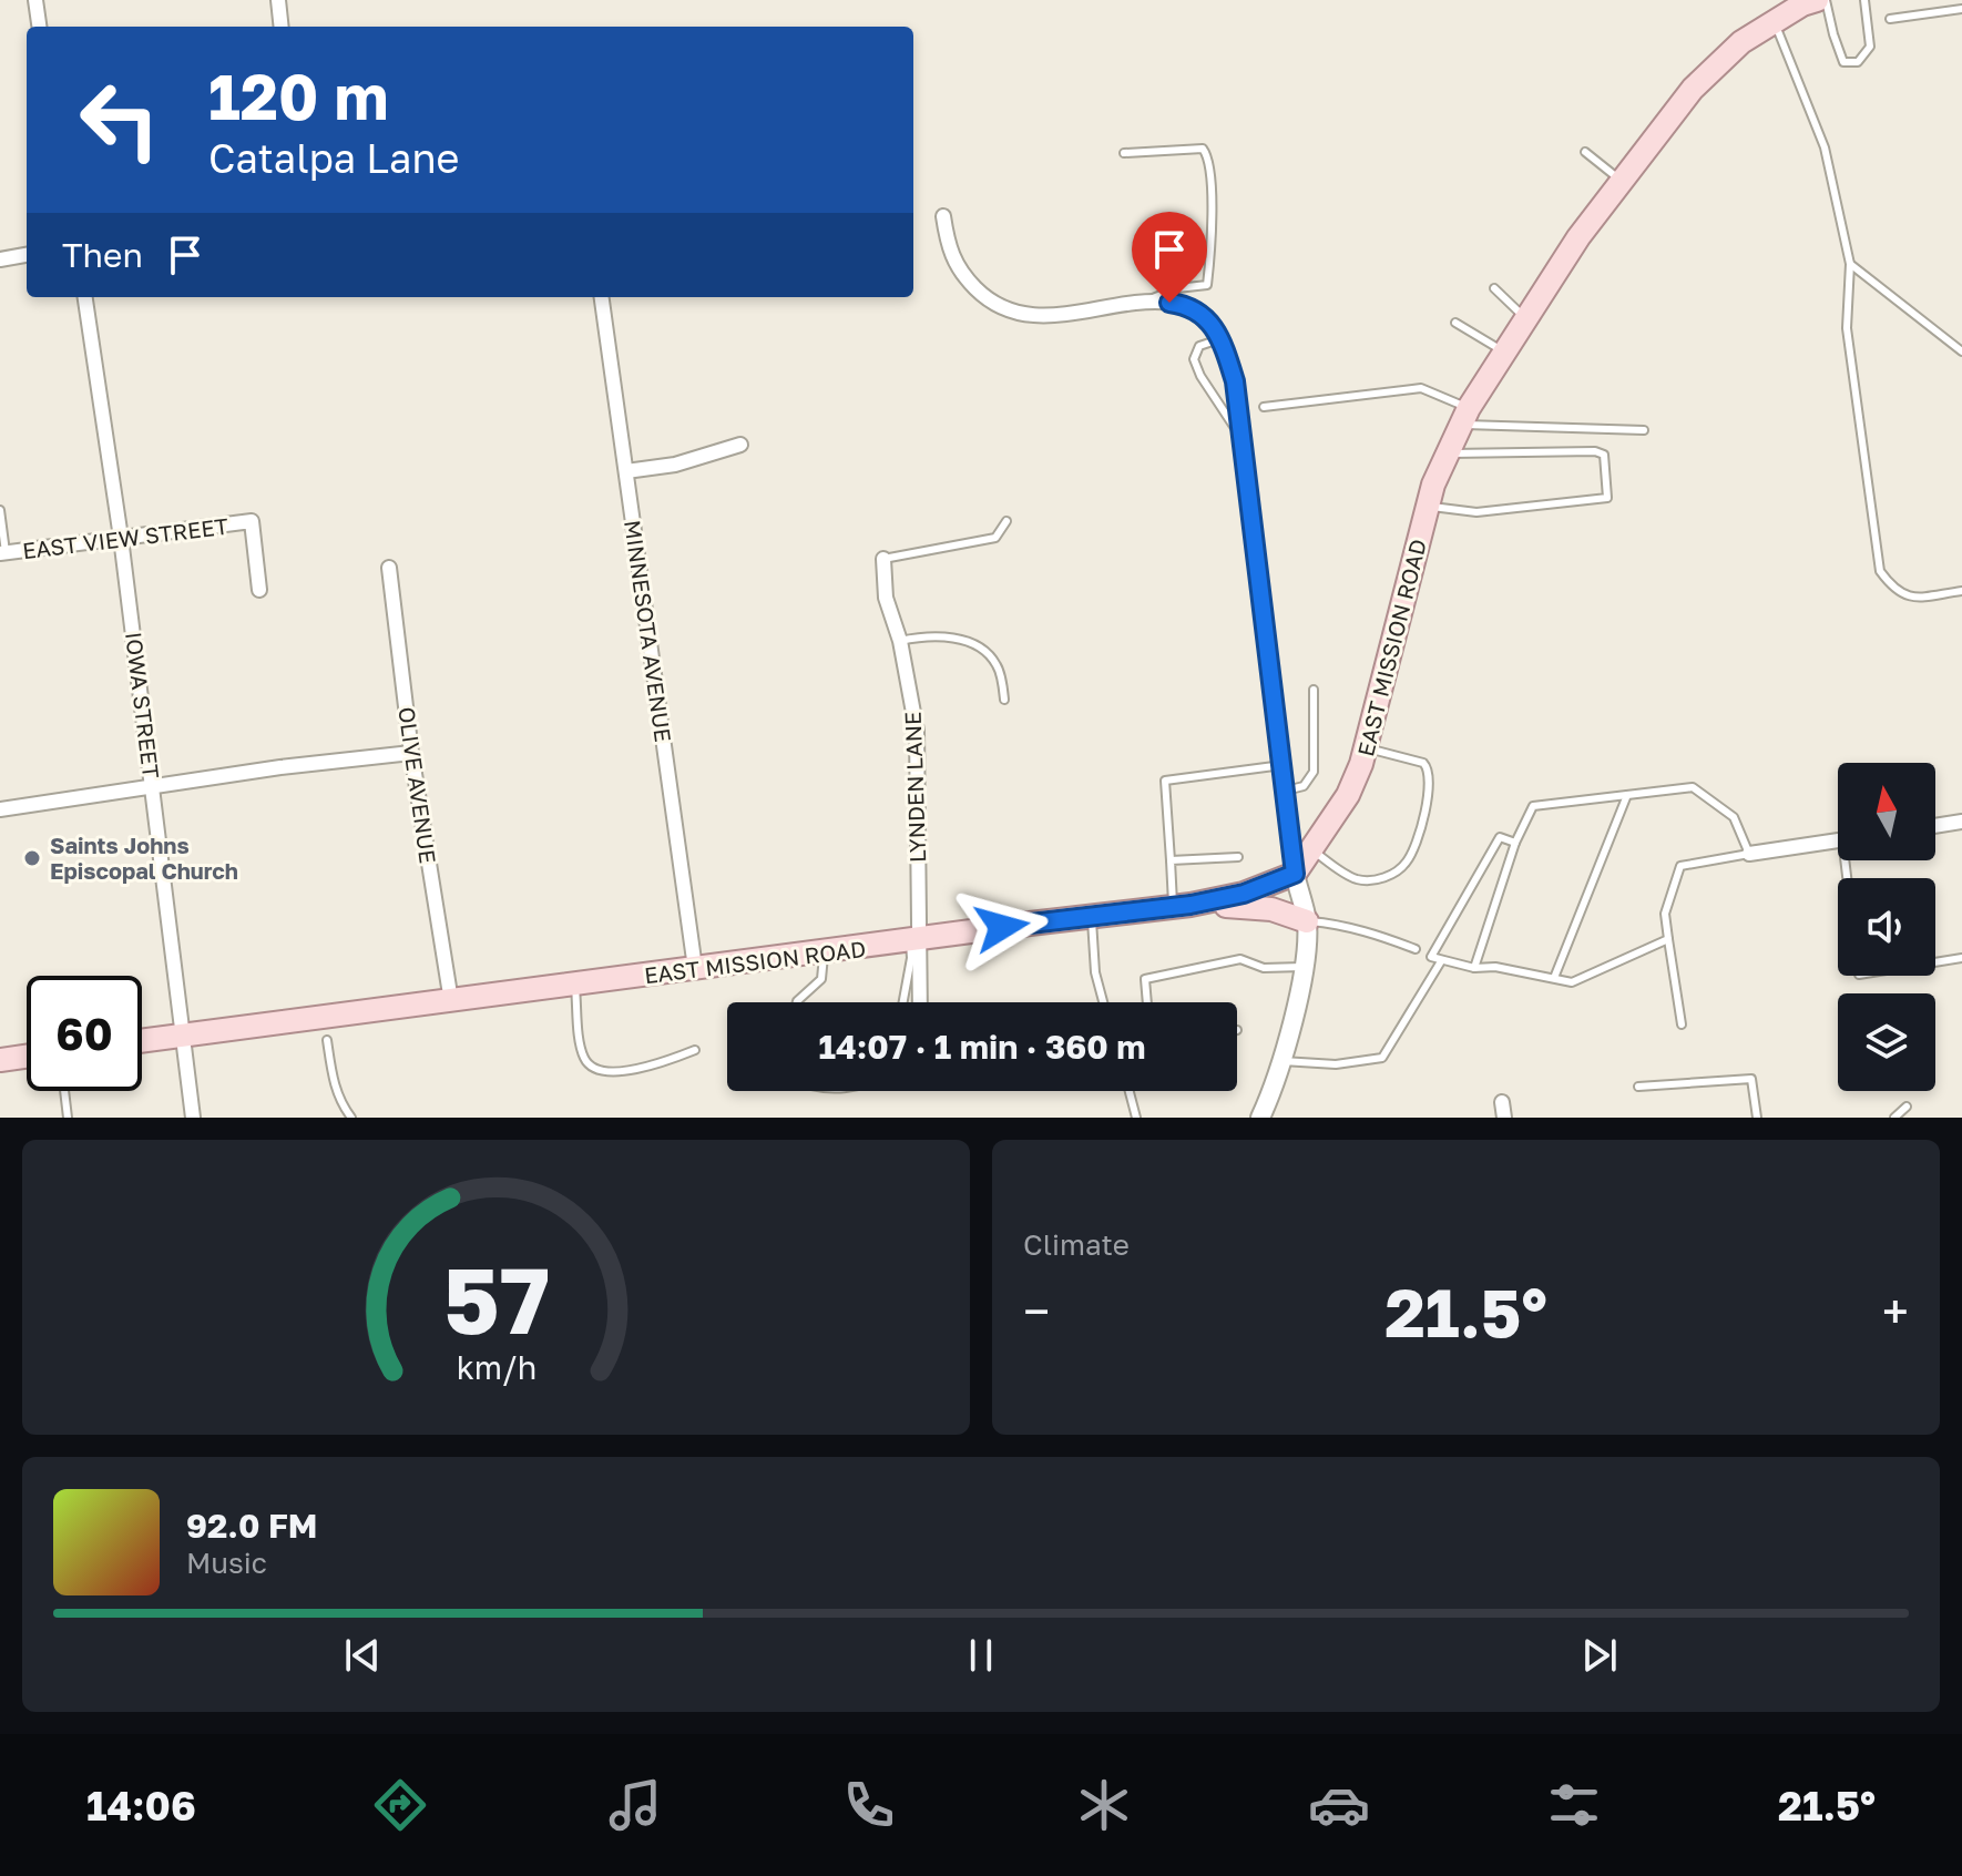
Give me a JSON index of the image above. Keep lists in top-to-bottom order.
{
  "streets": {
    "main road": ["EAST MISSION ROAD"],
    "street": [
      "EAST VIEW STREET",
      "MINNESOTA AVENUE",
      "IOWA STREET",
      "OLIVE AVENUE",
      "LYNDEN LANE"
    ]
  },
  "crossings": [
    ["EAST VIEW STREET", "IOWA STREET"],
    ["MINNESOTA AVENUE", "EAST MISSION ROAD"],
    ["EAST MISSION ROAD", "IOWA STREET"],
    ["EAST MISSION ROAD", "OLIVE AVENUE"],
    ["EAST MISSION ROAD", "LYNDEN LANE"]
  ],
  "places": ["Saints Johns Episcopal Church"],
  "north": "top",
  "page": {
    "turn": ["120 m", "Catalpa Lane"],
    "then": "Then",
    "limit": "60",
    "trip": "14:07 · 1 min · 360 m",
    "tile": "Climate",
    "heat": ["−", "21.5°", "+"],
    "song": ["92.0 FM", "Music"],
    "tabs": ["14:06", "21.5°"],
    "gauge": ["57", "km/h"]
  }
}
